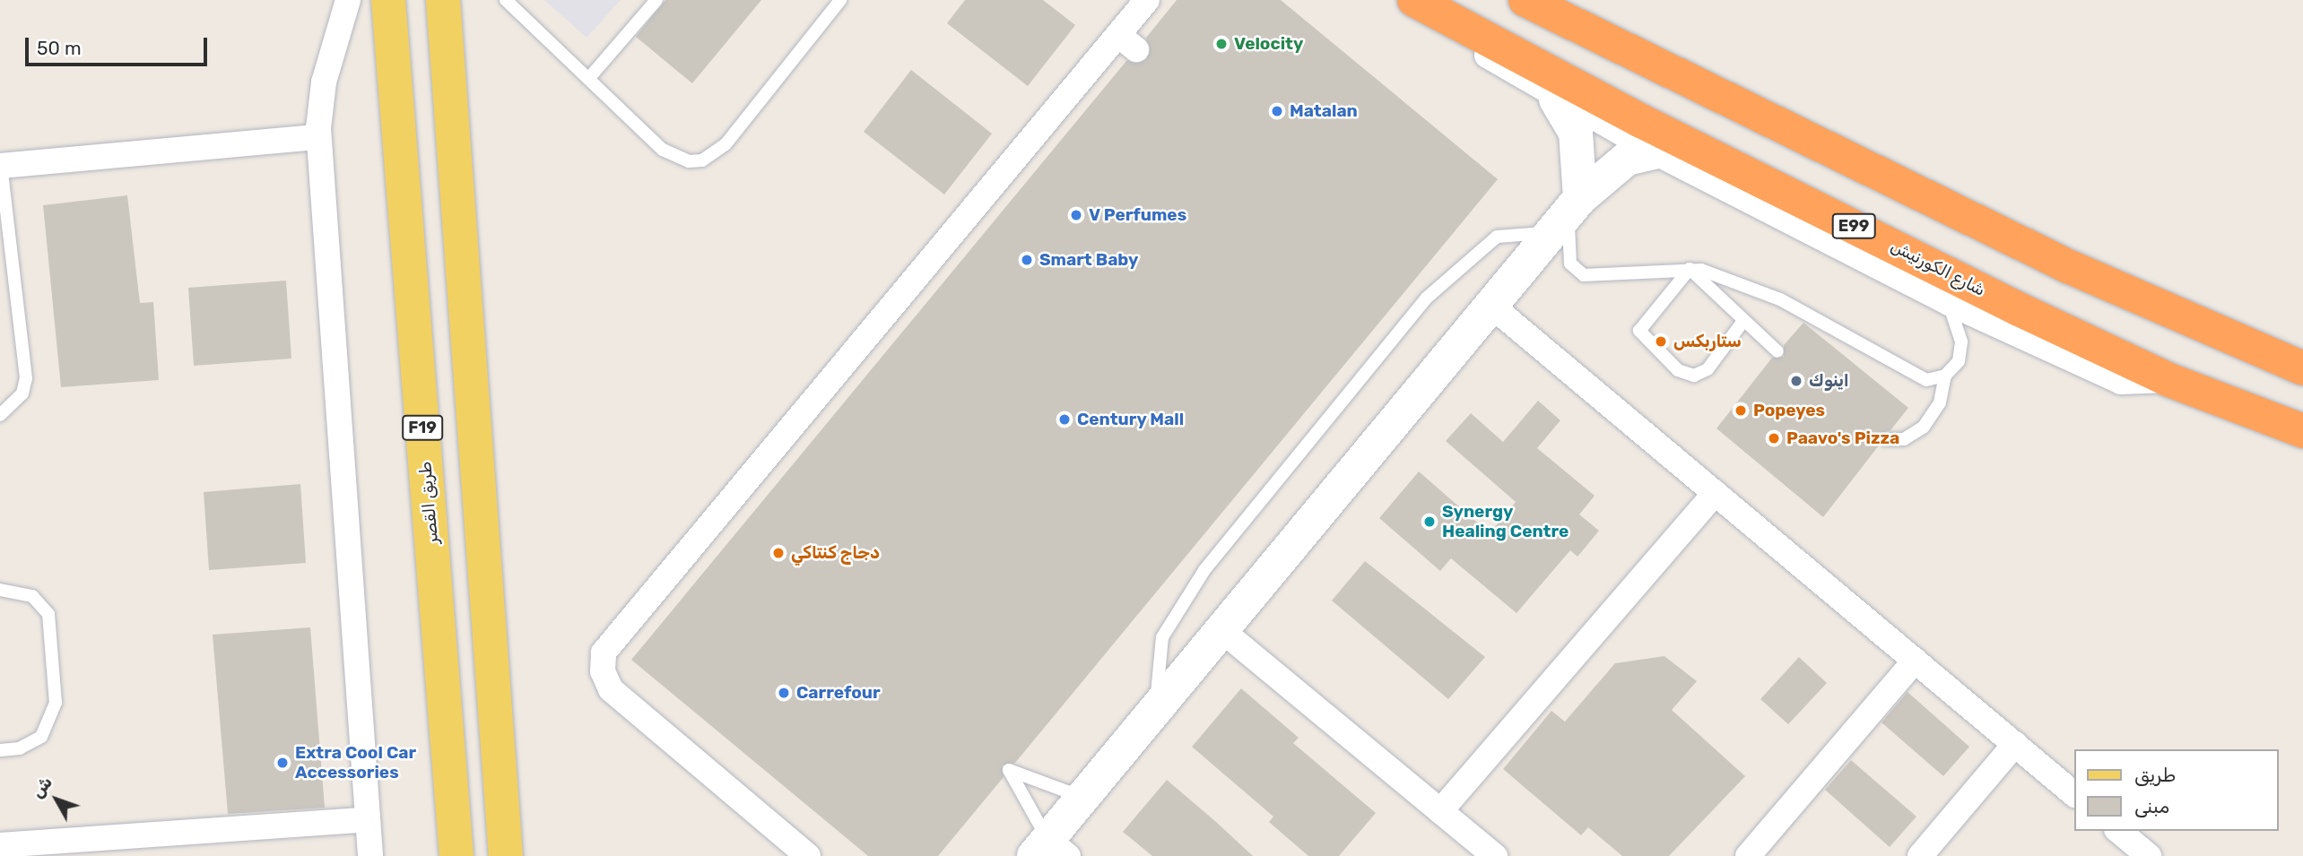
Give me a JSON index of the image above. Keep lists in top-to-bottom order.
{
  "streets": {
    "highway": ["E99", "شارع الكورنيش"],
    "main road": ["F19", "طريق القصر"]
  },
  "places": [
    "Velocity",
    "Matalan",
    "V Perfumes",
    "Smart Baby",
    "ستاربكس",
    "اينوك",
    "Popeyes",
    "Century Mall",
    "Paavo's Pizza",
    "Synergy Healing Centre",
    "دجاج كنتاكي",
    "Carrefour",
    "Extra Cool Car Accessories"
  ],
  "legend": ["طريق", "مبنى"],
  "scale_bar": "50 m",
  "north": "top left"
}
